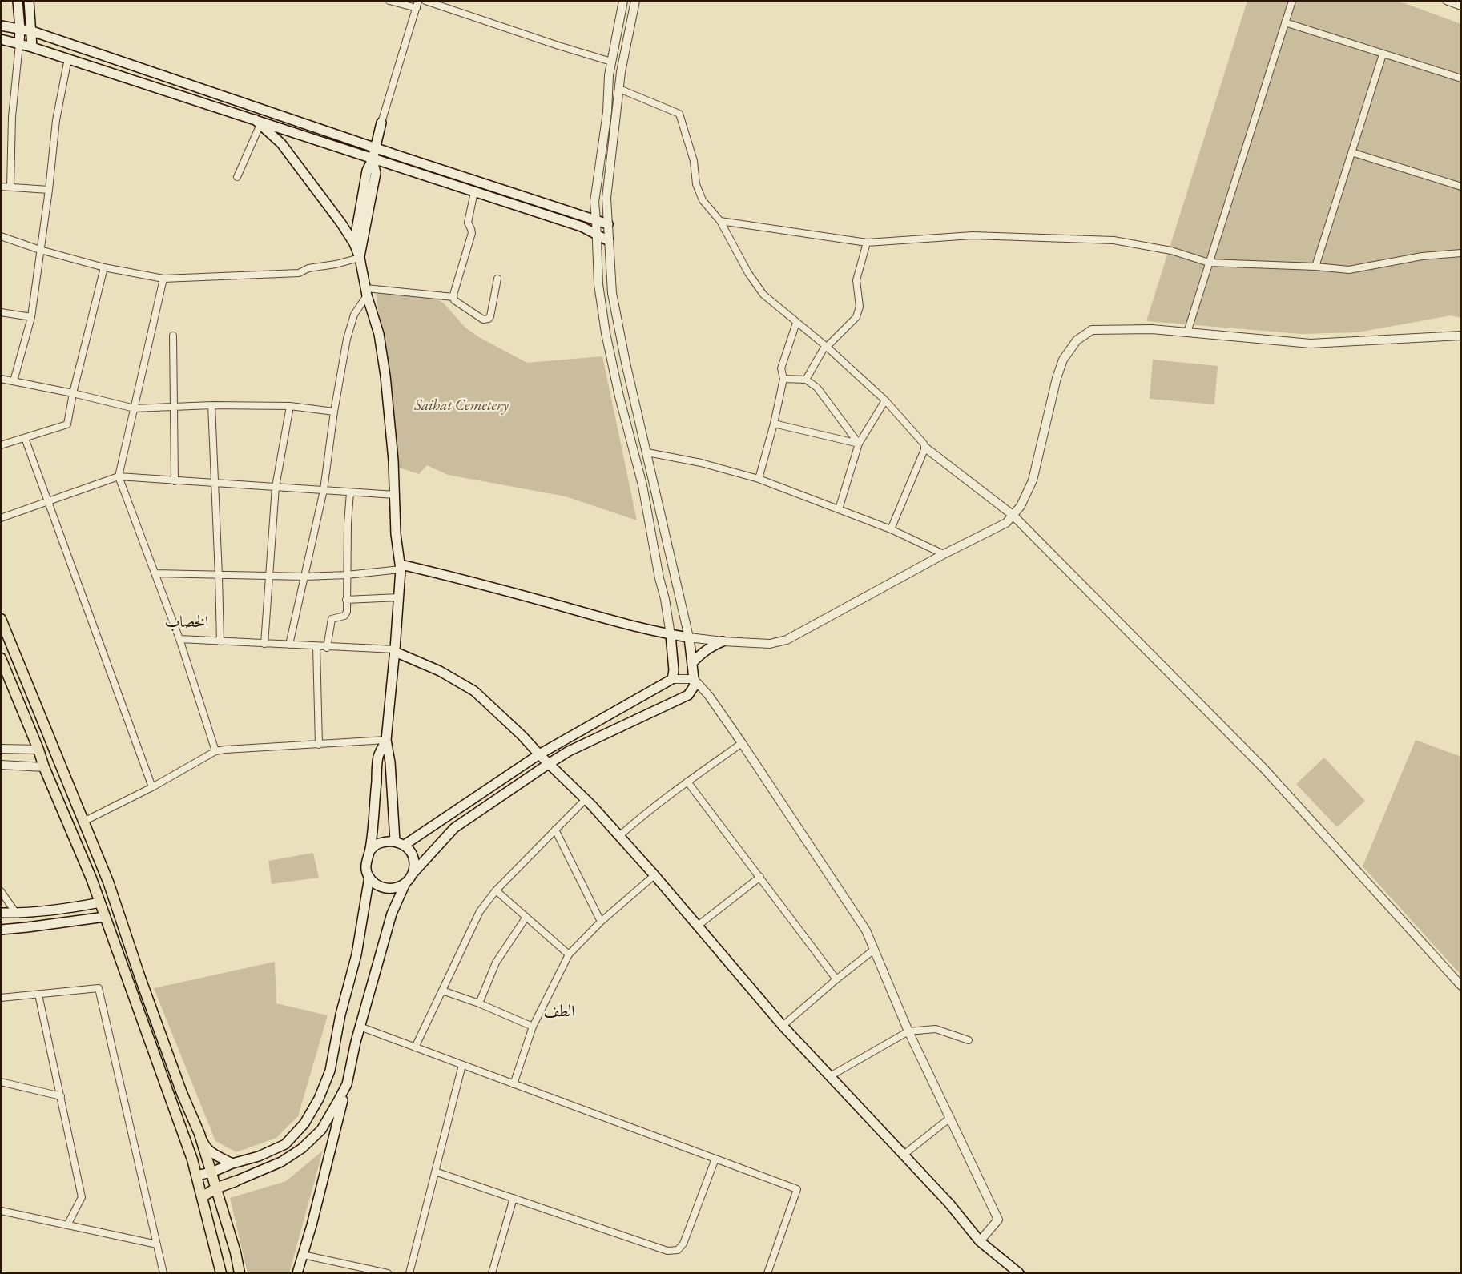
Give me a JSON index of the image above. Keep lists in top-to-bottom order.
{
  "districts": ["الخصاب", "الطف"],
  "parks": ["Saihat Cemetery"]
}
